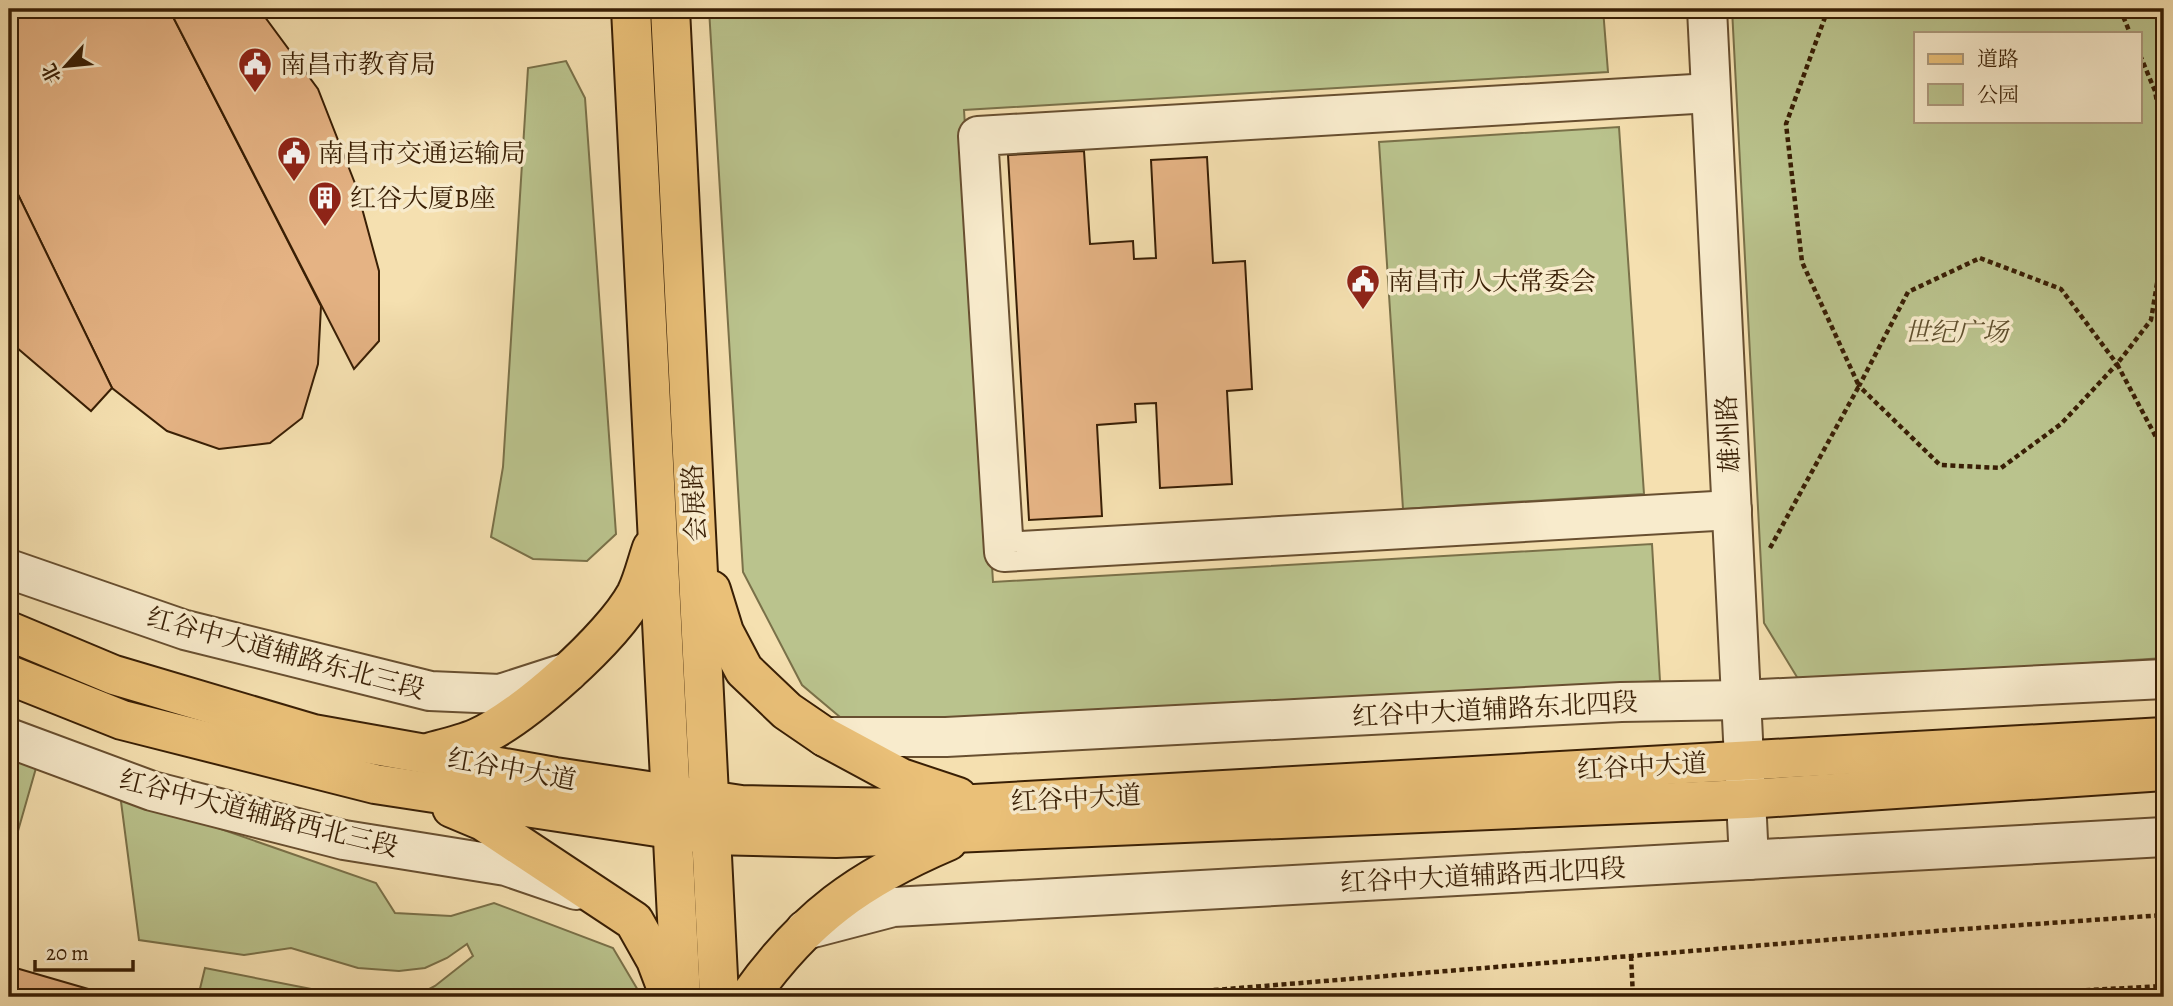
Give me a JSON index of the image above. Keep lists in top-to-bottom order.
{
  "streets": {
    "main road": ["会展路", "红谷中大道"],
    "street": [
      "雄州路",
      "红谷中大道辅路东北三段",
      "红谷中大道辅路东北四段",
      "红谷中大道辅路西北三段",
      "红谷中大道辅路西北四段"
    ]
  },
  "crossings": [
    ["雄州路", "红谷中大道辅路东北四段"],
    ["雄州路", "红谷中大道"],
    ["雄州路", "红谷中大道辅路西北四段"],
    ["会展路", "红谷中大道"]
  ],
  "parks": ["世纪广场"],
  "places": {
    "public building": ["南昌市教育局", "南昌市交通运输局", "南昌市人大常委会"],
    "building": ["红谷大厦B座"]
  },
  "legend": ["道路", "公园"],
  "scale_bar": "20 m",
  "north": "bottom left"
}
